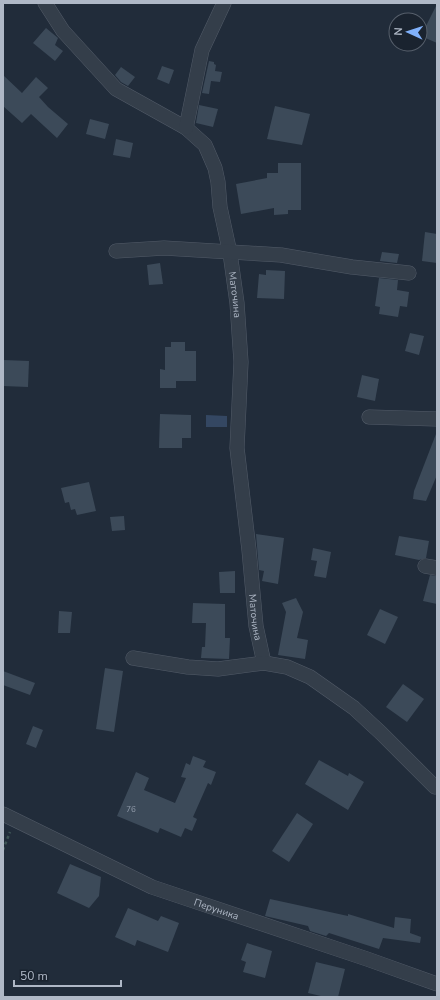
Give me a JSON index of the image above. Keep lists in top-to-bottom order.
{
  "streets": {
    "street": ["Маточина", "Перуника"]
  },
  "house_numbers": ["76"],
  "scale_bar": "50 m",
  "north": "left"
}
